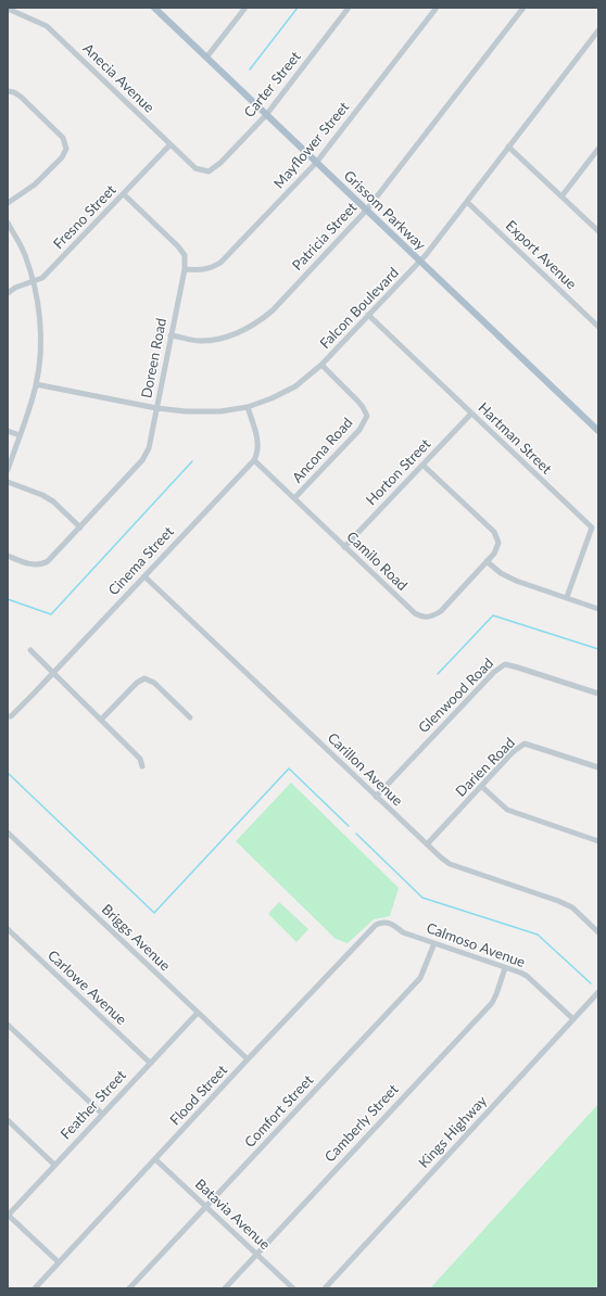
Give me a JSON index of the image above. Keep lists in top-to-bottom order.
{
  "streets": {
    "main road": ["Grissom Parkway"],
    "street": [
      "Anecia Avenue",
      "Carter Street",
      "Mayflower Street",
      "Fresno Street",
      "Patricia Street",
      "Export Avenue",
      "Falcon Boulevard",
      "Doreen Road",
      "Hartman Street",
      "Ancona Road",
      "Horton Street",
      "Cinema Street",
      "Camilo Road",
      "Glenwood Road",
      "Darien Road",
      "Carillon Avenue",
      "Briggs Avenue",
      "Calmoso Avenue",
      "Carlowe Avenue",
      "Flood Street",
      "Feather Street",
      "Comfort Street",
      "Camberly Street",
      "Kings Highway",
      "Batavia Avenue"
    ]
  },
  "crossings": [
    ["Anecia Avenue", "Carter Street"],
    ["Anecia Avenue", "Fresno Street"],
    ["Carter Street", "Grissom Parkway"],
    ["Mayflower Street", "Grissom Parkway"],
    ["Mayflower Street", "Doreen Road"],
    ["Grissom Parkway", "Patricia Street"],
    ["Grissom Parkway", "Falcon Boulevard"],
    ["Fresno Street", "Doreen Road"],
    ["Patricia Street", "Doreen Road"],
    ["Export Avenue", "Falcon Boulevard"],
    ["Falcon Boulevard", "Doreen Road"],
    ["Falcon Boulevard", "Hartman Street"],
    ["Falcon Boulevard", "Ancona Road"],
    ["Hartman Street", "Horton Street"],
    ["Ancona Road", "Camilo Road"],
    ["Horton Street", "Camilo Road"],
    ["Cinema Street", "Camilo Road"],
    ["Cinema Street", "Carillon Avenue"],
    ["Glenwood Road", "Carillon Avenue"],
    ["Darien Road", "Carillon Avenue"],
    ["Briggs Avenue", "Flood Street"],
    ["Briggs Avenue", "Feather Street"],
    ["Calmoso Avenue", "Flood Street"],
    ["Calmoso Avenue", "Comfort Street"],
    ["Calmoso Avenue", "Camberly Street"],
    ["Calmoso Avenue", "Kings Highway"],
    ["Carlowe Avenue", "Feather Street"],
    ["Flood Street", "Batavia Avenue"],
    ["Comfort Street", "Batavia Avenue"],
    ["Camberly Street", "Batavia Avenue"]
  ]
}
